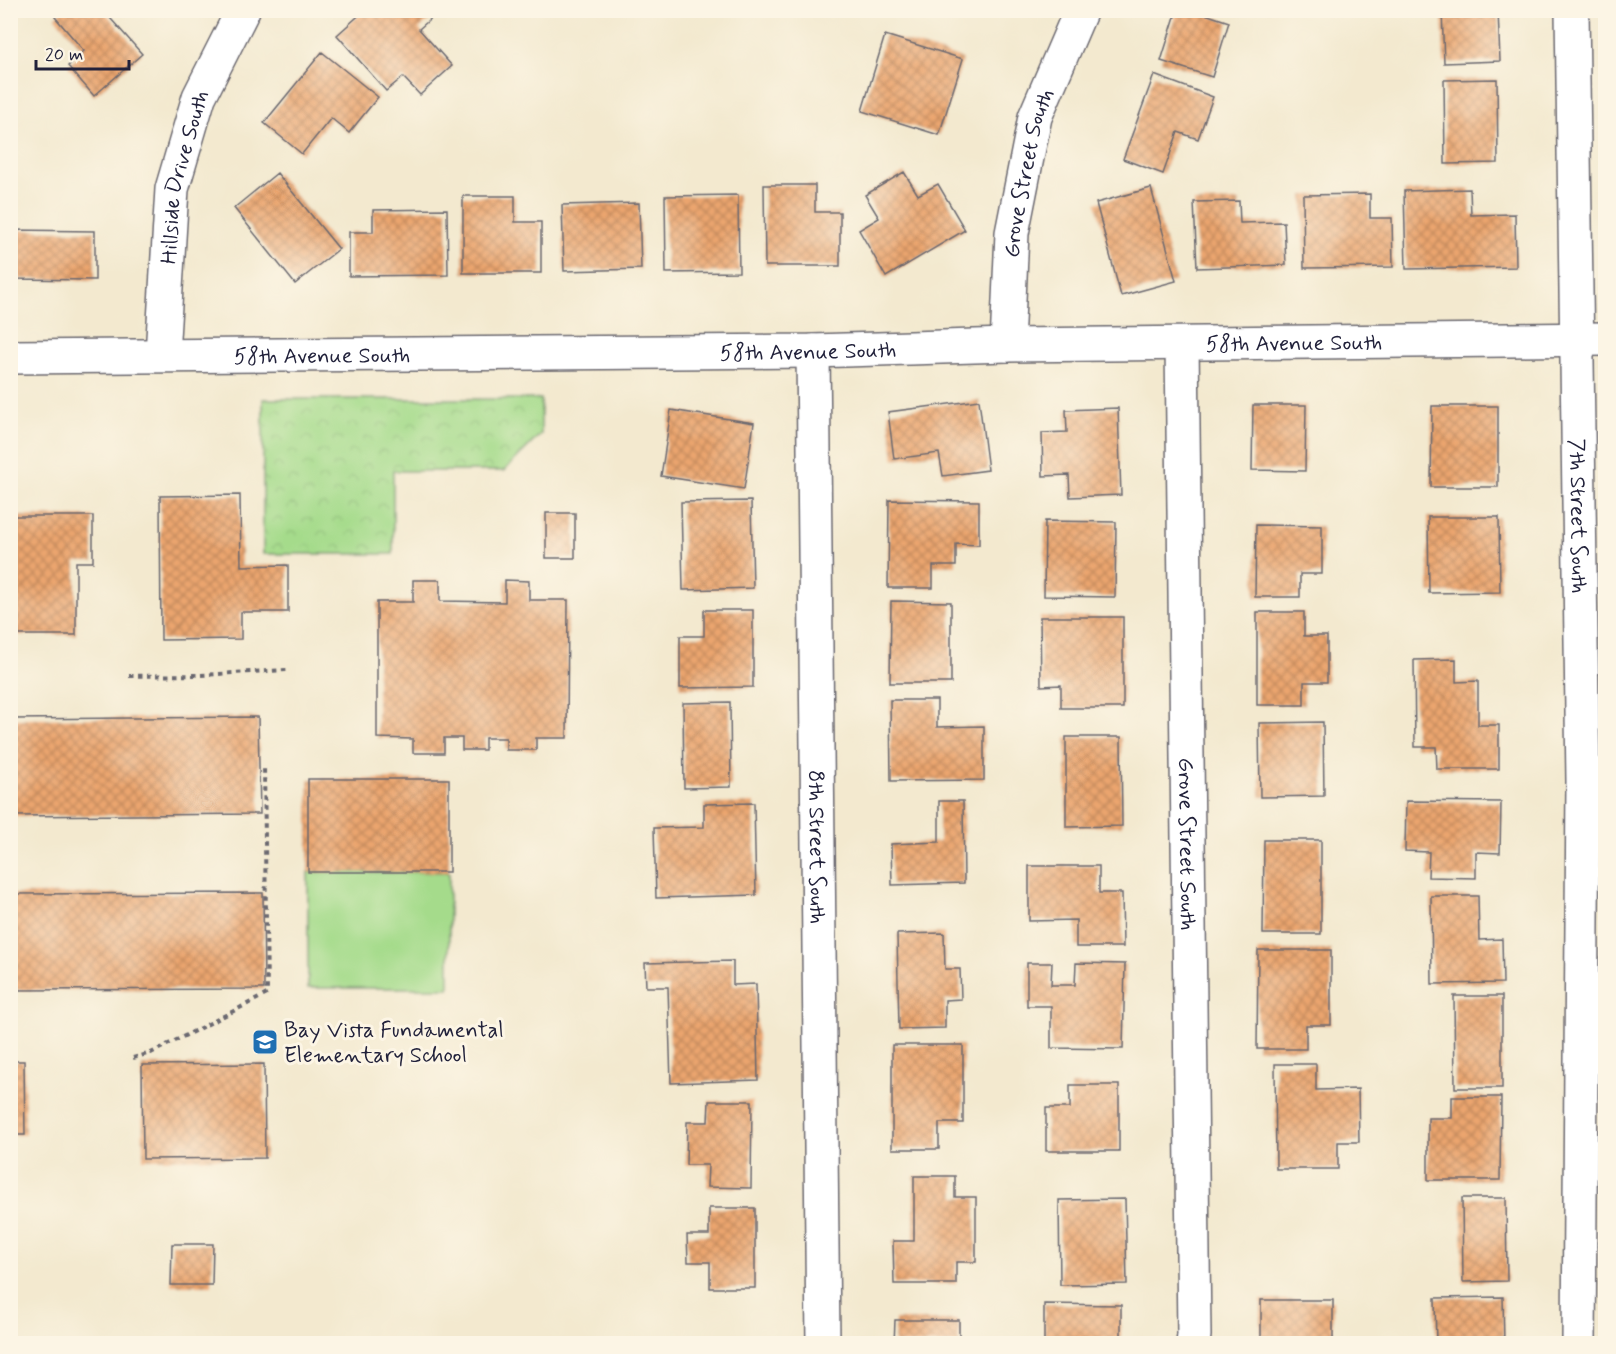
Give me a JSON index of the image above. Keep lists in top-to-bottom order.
{
  "streets": {
    "street": [
      "Grove Street South",
      "Hillside Drive South",
      "58th Avenue South",
      "7th Street South",
      "8th Street South"
    ]
  },
  "crossings": [
    ["Grove Street South", "58th Avenue South"],
    ["Hillside Drive South", "58th Avenue South"],
    ["58th Avenue South", "7th Street South"],
    ["58th Avenue South", "8th Street South"]
  ],
  "places": {
    "school or university": ["Bay Vista Fundamental Elementary School"]
  },
  "scale_bar": "20 m"
}
